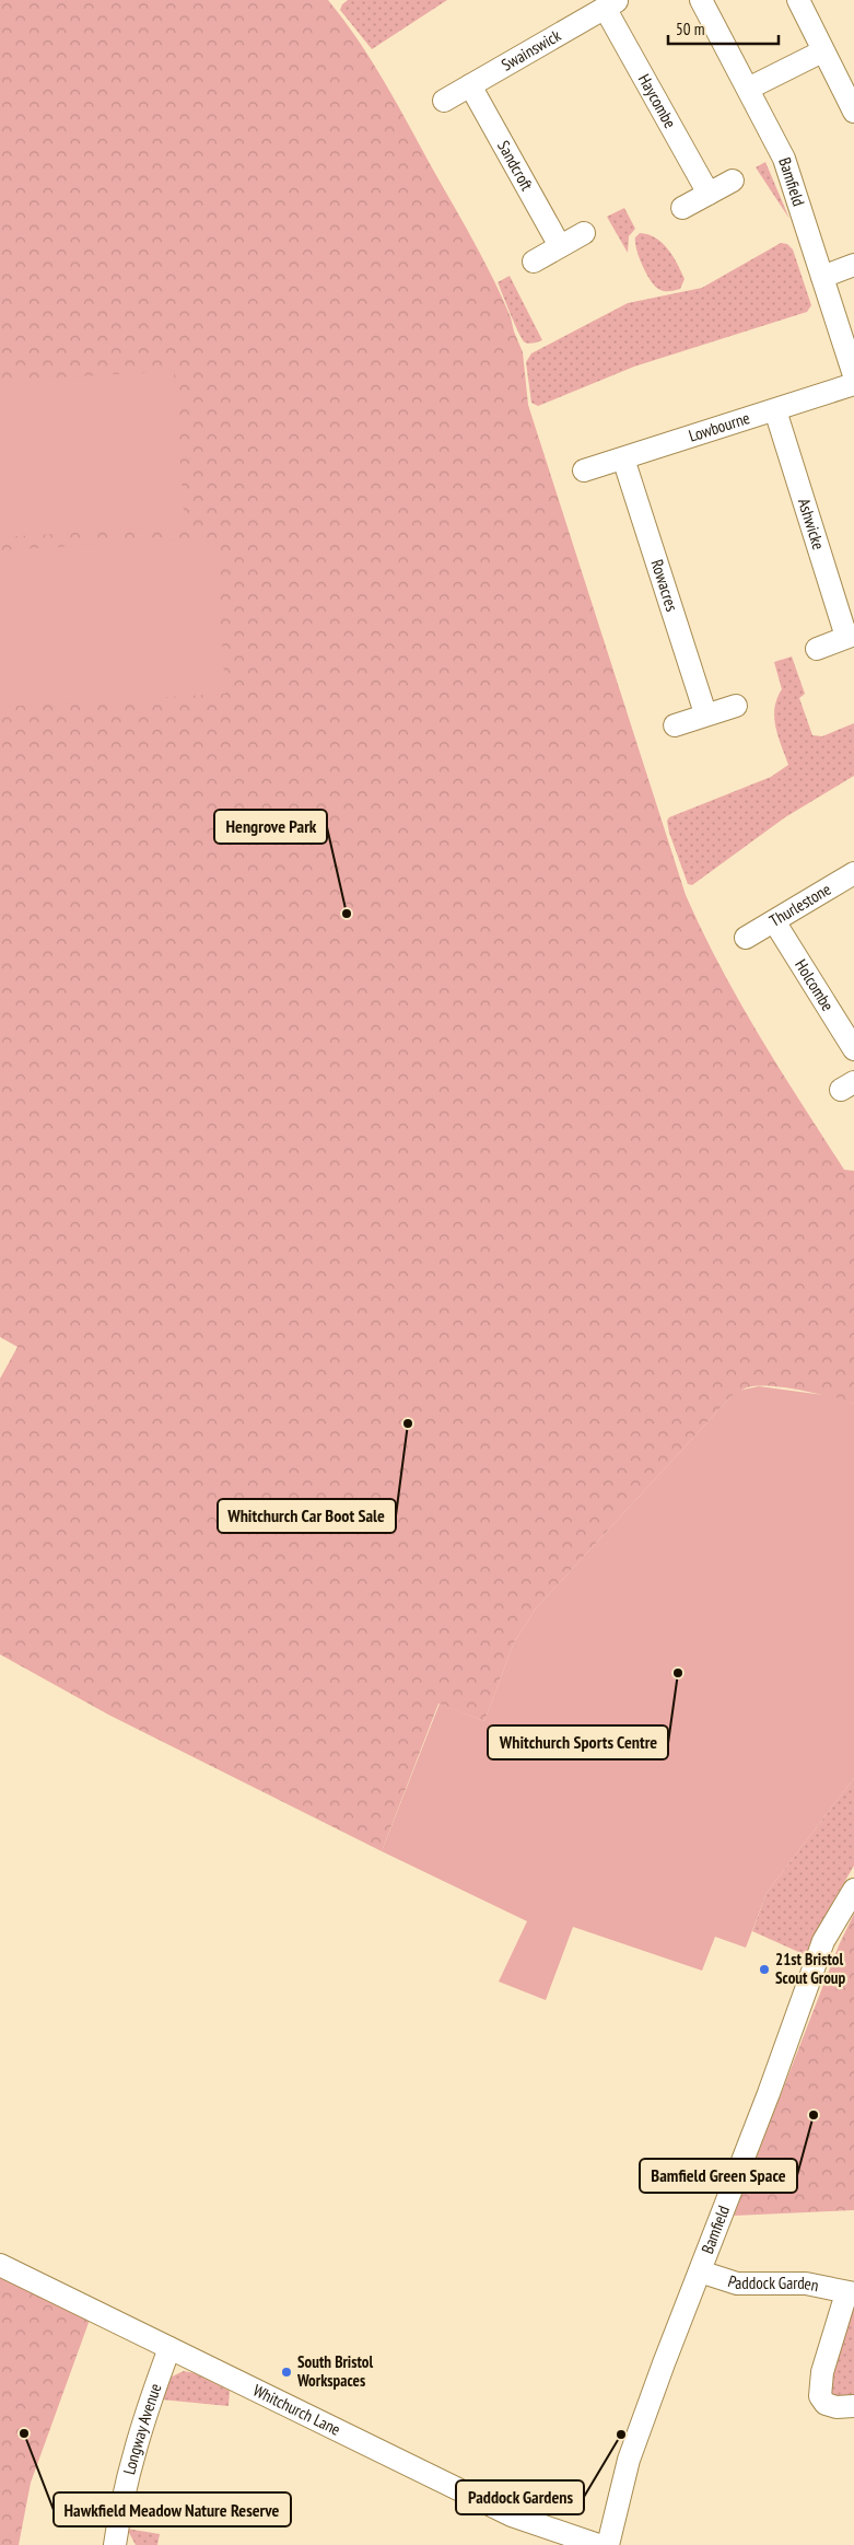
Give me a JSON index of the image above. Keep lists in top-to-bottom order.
{
  "streets": {
    "street": [
      "Swainswick",
      "Haycombe",
      "Sandcroft",
      "Bamfield",
      "Lowbourne",
      "Ashwicke",
      "Rowacres",
      "Thurlestone",
      "Holcombe",
      "Paddock Garden",
      "Whitchurch Lane",
      "Longway Avenue"
    ]
  },
  "crossings": [
    ["Swainswick", "Haycombe"],
    ["Swainswick", "Sandcroft"],
    ["Bamfield", "Paddock Garden"],
    ["Lowbourne", "Ashwicke"],
    ["Lowbourne", "Rowacres"],
    ["Thurlestone", "Holcombe"],
    ["Whitchurch Lane", "Longway Avenue"]
  ],
  "places": [
    "Hengrove Park",
    "Whitchurch Car Boot Sale",
    "Whitchurch Sports Centre",
    "21st Bristol Scout Group",
    "Bamfield Green Space",
    "South Bristol Workspaces",
    "Hawkfield Meadow Nature Reserve",
    "Paddock Gardens"
  ],
  "scale_bar": "50 m"
}
